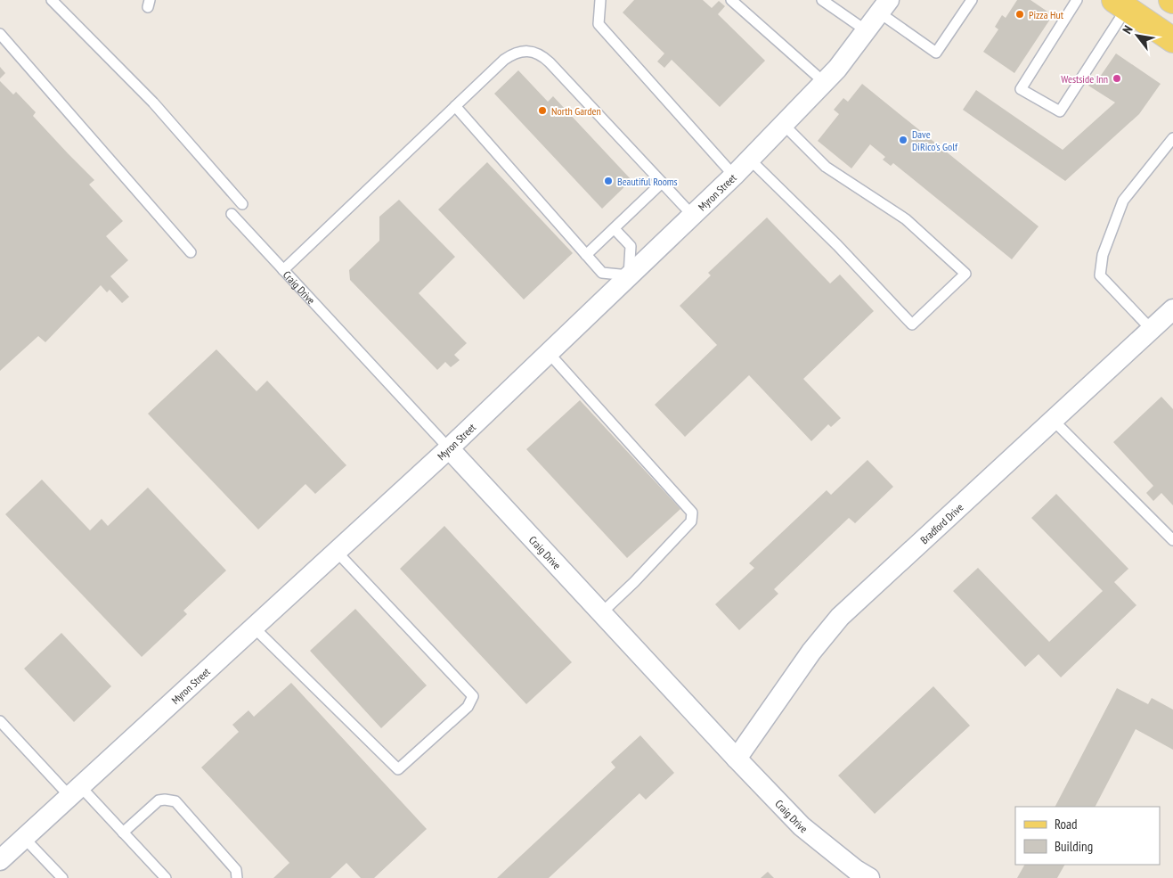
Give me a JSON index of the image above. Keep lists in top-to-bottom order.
{
  "streets": {
    "street": ["Myron Street", "Craig Drive", "Bradford Drive"]
  },
  "crossings": [
    ["Myron Street", "Craig Drive"],
    ["Craig Drive", "Bradford Drive"]
  ],
  "places": [
    "Pizza Hut",
    "Westside Inn",
    "North Garden",
    "Dave DiRico's Golf",
    "Beautiful Rooms"
  ],
  "legend": ["Road", "Building"],
  "north": "top left"
}
